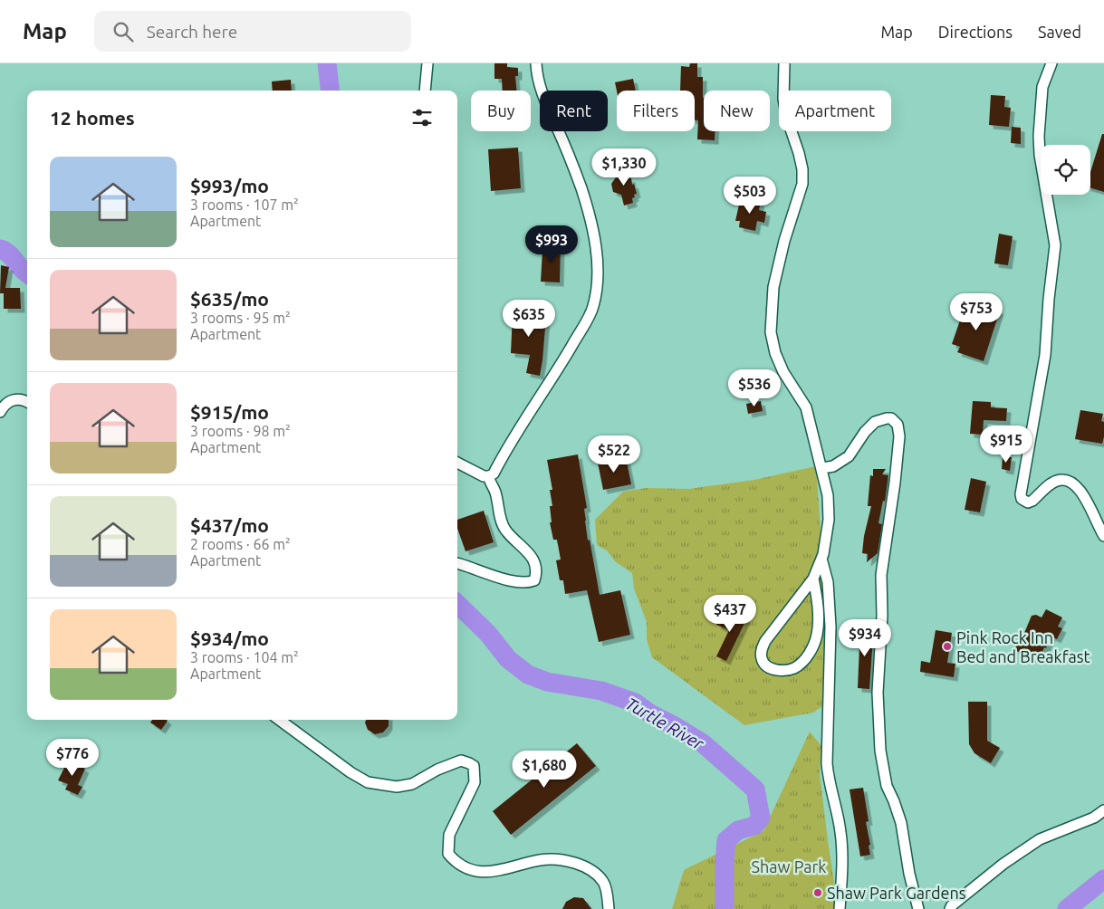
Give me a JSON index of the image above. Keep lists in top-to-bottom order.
{
  "water": ["Turtle River"],
  "parks": ["Shaw Park"],
  "places": ["Pink Rock Inn Bed and Breakfast", "Shaw Park Gardens"],
  "page": {
    "header": "Map",
    "search": "Search here",
    "nav": ["Map", "Directions", "Saved"],
    "chip": [
      "Buy",
      "Rent",
      "Filters",
      "New",
      "Apartment"
    ],
    "heading": "12 homes",
    "list": [
      {
        "name": "$993/mo",
        "note": "3 rooms · 107 m² · Apartment"
      },
      {
        "name": "$635/mo",
        "note": "3 rooms · 95 m² · Apartment"
      },
      {
        "name": "$915/mo",
        "note": "3 rooms · 98 m² · Apartment"
      },
      {
        "name": "$437/mo",
        "note": "2 rooms · 66 m² · Apartment"
      },
      {
        "name": "$934/mo",
        "note": "3 rooms · 104 m² · Apartment"
      }
    ],
    "price": [
      "$1,330",
      "$503",
      "$993",
      "$753",
      "$635",
      "$536",
      "$915",
      "$522",
      "$437",
      "$934",
      "$776",
      "$1,680"
    ]
  }
}
